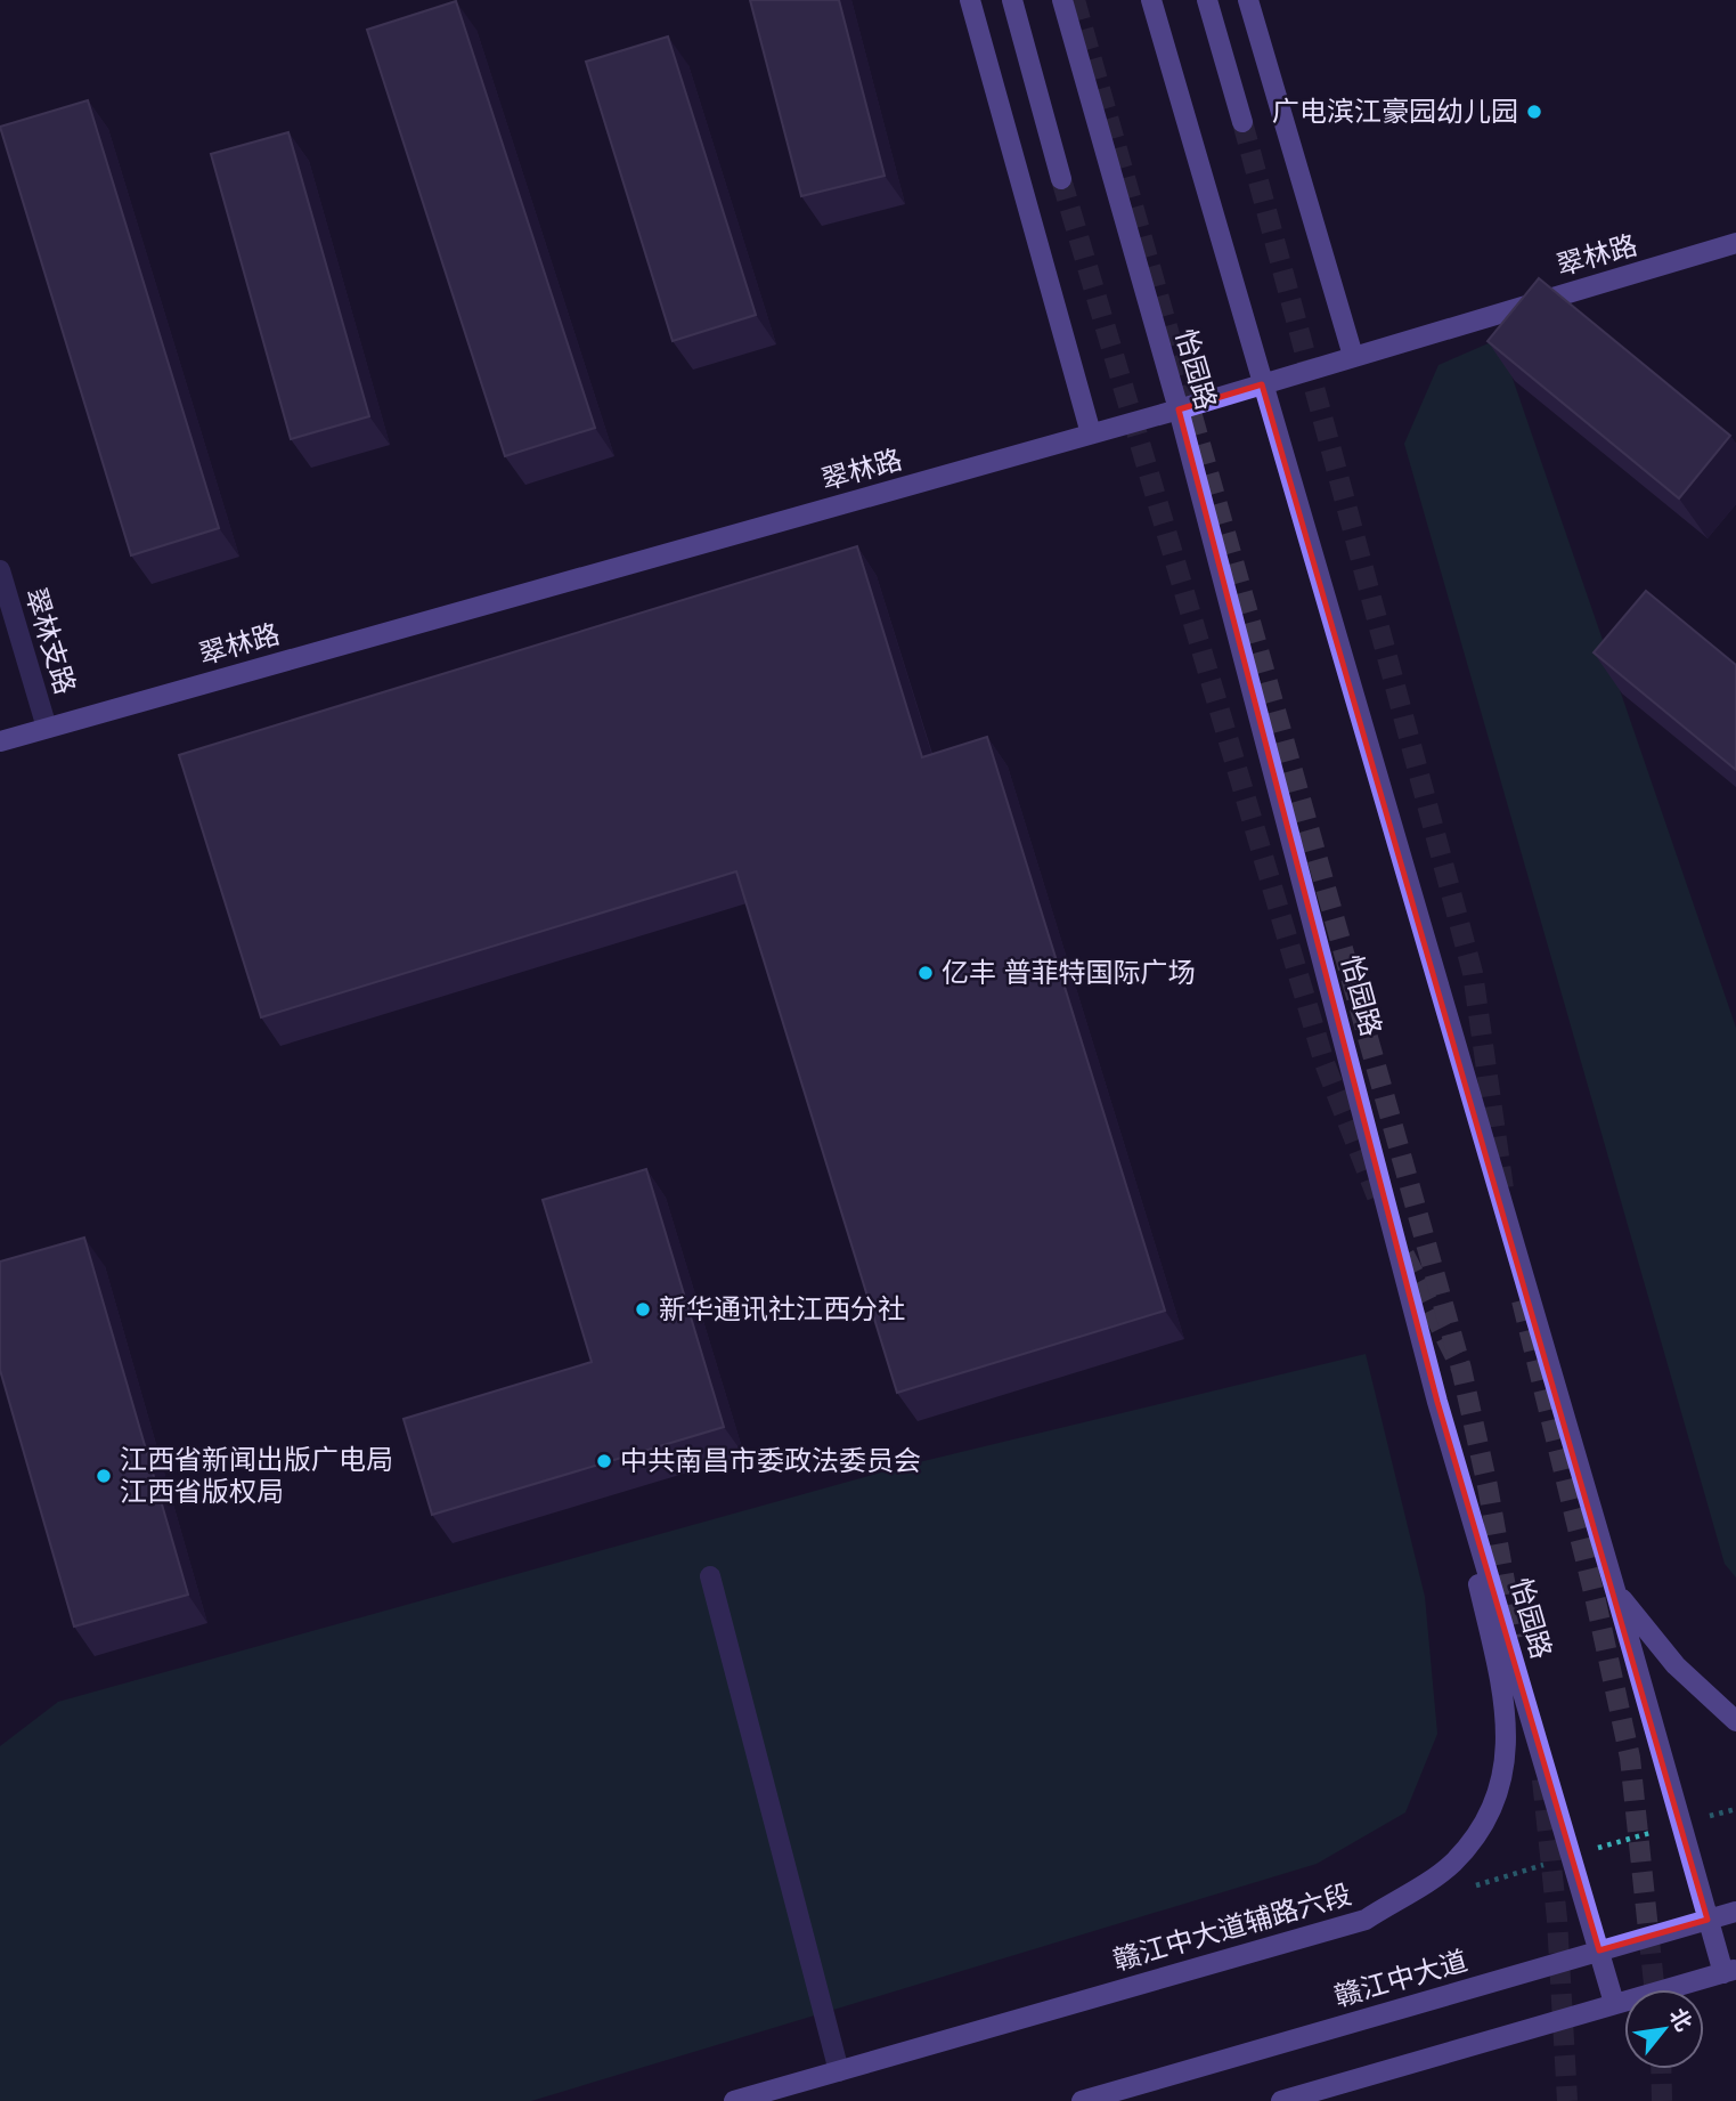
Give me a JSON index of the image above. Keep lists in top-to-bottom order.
{
  "streets": {
    "main road": [
      "翠林路",
      "怡园路",
      "赣江中大道辅路六段",
      "赣江中大道"
    ],
    "street": ["翠林支路"]
  },
  "crossings": [
    ["翠林路", "怡园路"],
    ["翠林路", "翠林支路"],
    ["怡园路", "赣江中大道辅路六段"],
    ["怡园路", "赣江中大道"]
  ],
  "places": [
    "广电滨江豪园幼儿园",
    "亿丰 普菲特国际广场",
    "新华通讯社江西分社",
    "中共南昌市委政法委员会",
    "江西省新闻出版广电局 江西省版权局"
  ],
  "north": "top right"
}
